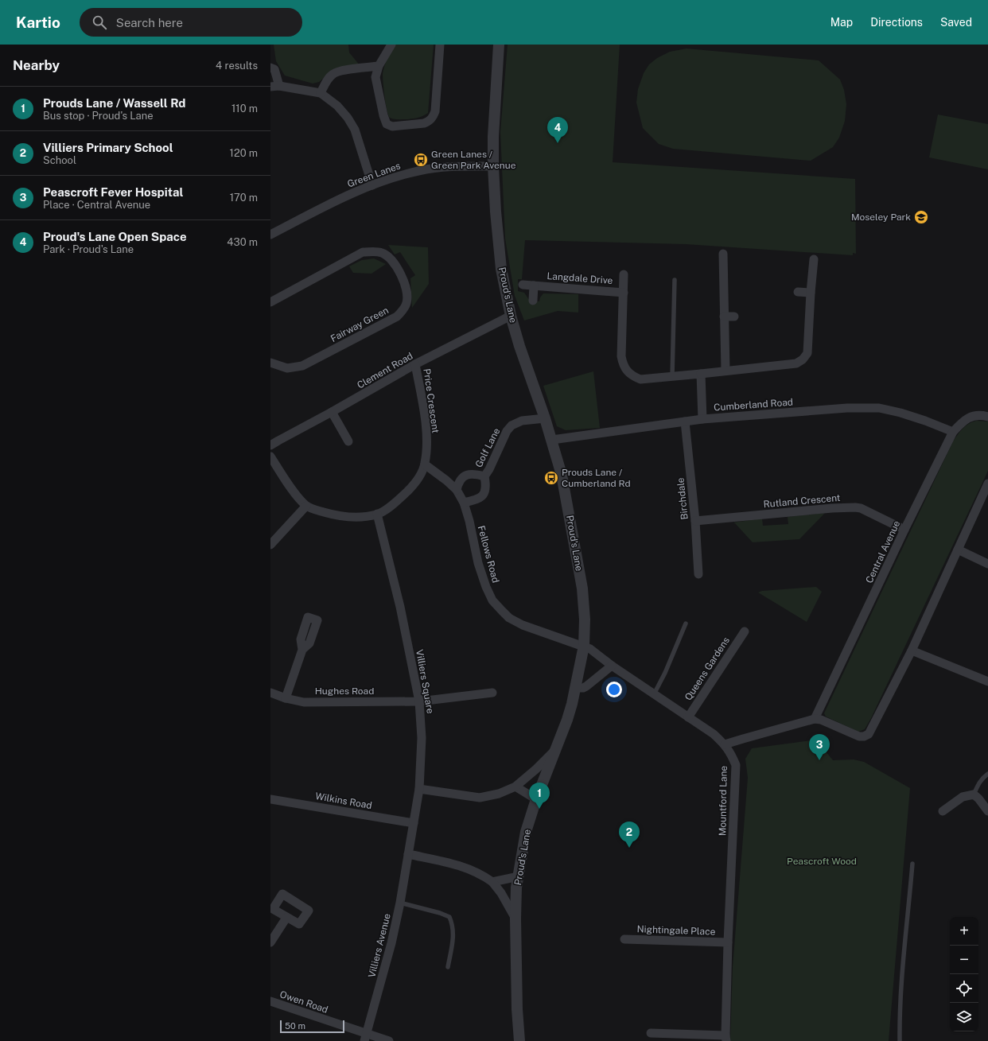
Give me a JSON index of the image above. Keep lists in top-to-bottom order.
{
  "streets": {
    "street": [
      "Green Lanes",
      "Langdale Drive",
      "Proud's Lane",
      "Fairway Green",
      "Clement Road",
      "Price Crescent",
      "Cumberland Road",
      "Golf Lane",
      "Birchdale",
      "Rutland Crescent",
      "Central Avenue",
      "Fellows Road",
      "Queens Gardens",
      "Villiers Square",
      "Hughes Road",
      "Wilkins Road",
      "Mountford Lane",
      "Nightingale Place",
      "Villiers Avenue",
      "Owen Road"
    ]
  },
  "crossings": [
    ["Green Lanes", "Proud's Lane"],
    ["Proud's Lane", "Clement Road"],
    ["Proud's Lane", "Cumberland Road"],
    ["Proud's Lane", "Golf Lane"],
    ["Proud's Lane", "Fellows Road"],
    ["Clement Road", "Price Crescent"],
    ["Price Crescent", "Fellows Road"],
    ["Price Crescent", "Villiers Square"],
    ["Cumberland Road", "Birchdale"],
    ["Cumberland Road", "Central Avenue"],
    ["Golf Lane", "Fellows Road"],
    ["Birchdale", "Rutland Crescent"],
    ["Rutland Crescent", "Central Avenue"],
    ["Fellows Road", "Mountford Lane"],
    ["Queens Gardens", "Mountford Lane"],
    ["Villiers Square", "Hughes Road"],
    ["Villiers Square", "Wilkins Road"],
    ["Villiers Square", "Villiers Avenue"],
    ["Mountford Lane", "Nightingale Place"],
    ["Villiers Avenue", "Owen Road"]
  ],
  "parks": ["Peascroft Wood"],
  "places": {
    "bus stop": ["Green Lanes / Green Park Avenue", "Prouds Lane / Cumberland Rd"],
    "school or university": ["Moseley Park"]
  },
  "scale_bar": "50 m",
  "page": {
    "header": "Kartio",
    "search": "Search here",
    "nav": ["Map", "Directions", "Saved"],
    "heading": ["Nearby", "4 results"],
    "list": [
      {
        "mark": "1",
        "name": "Prouds Lane / Wassell Rd",
        "note": "Bus stop · Proud's Lane",
        "value": "110 m"
      },
      {
        "mark": "2",
        "name": "Villiers Primary School",
        "note": "School",
        "value": "120 m"
      },
      {
        "mark": "3",
        "name": "Peascroft Fever Hospital",
        "note": "Place · Central Avenue",
        "value": "170 m"
      },
      {
        "mark": "4",
        "name": "Proud's Lane Open Space",
        "note": "Park · Proud's Lane",
        "value": "430 m"
      }
    ],
    "pins": [
      "4",
      "3",
      "1",
      "2"
    ],
    "map_buttons": ["+", "−"],
    "scale": "50 m"
  }
}
